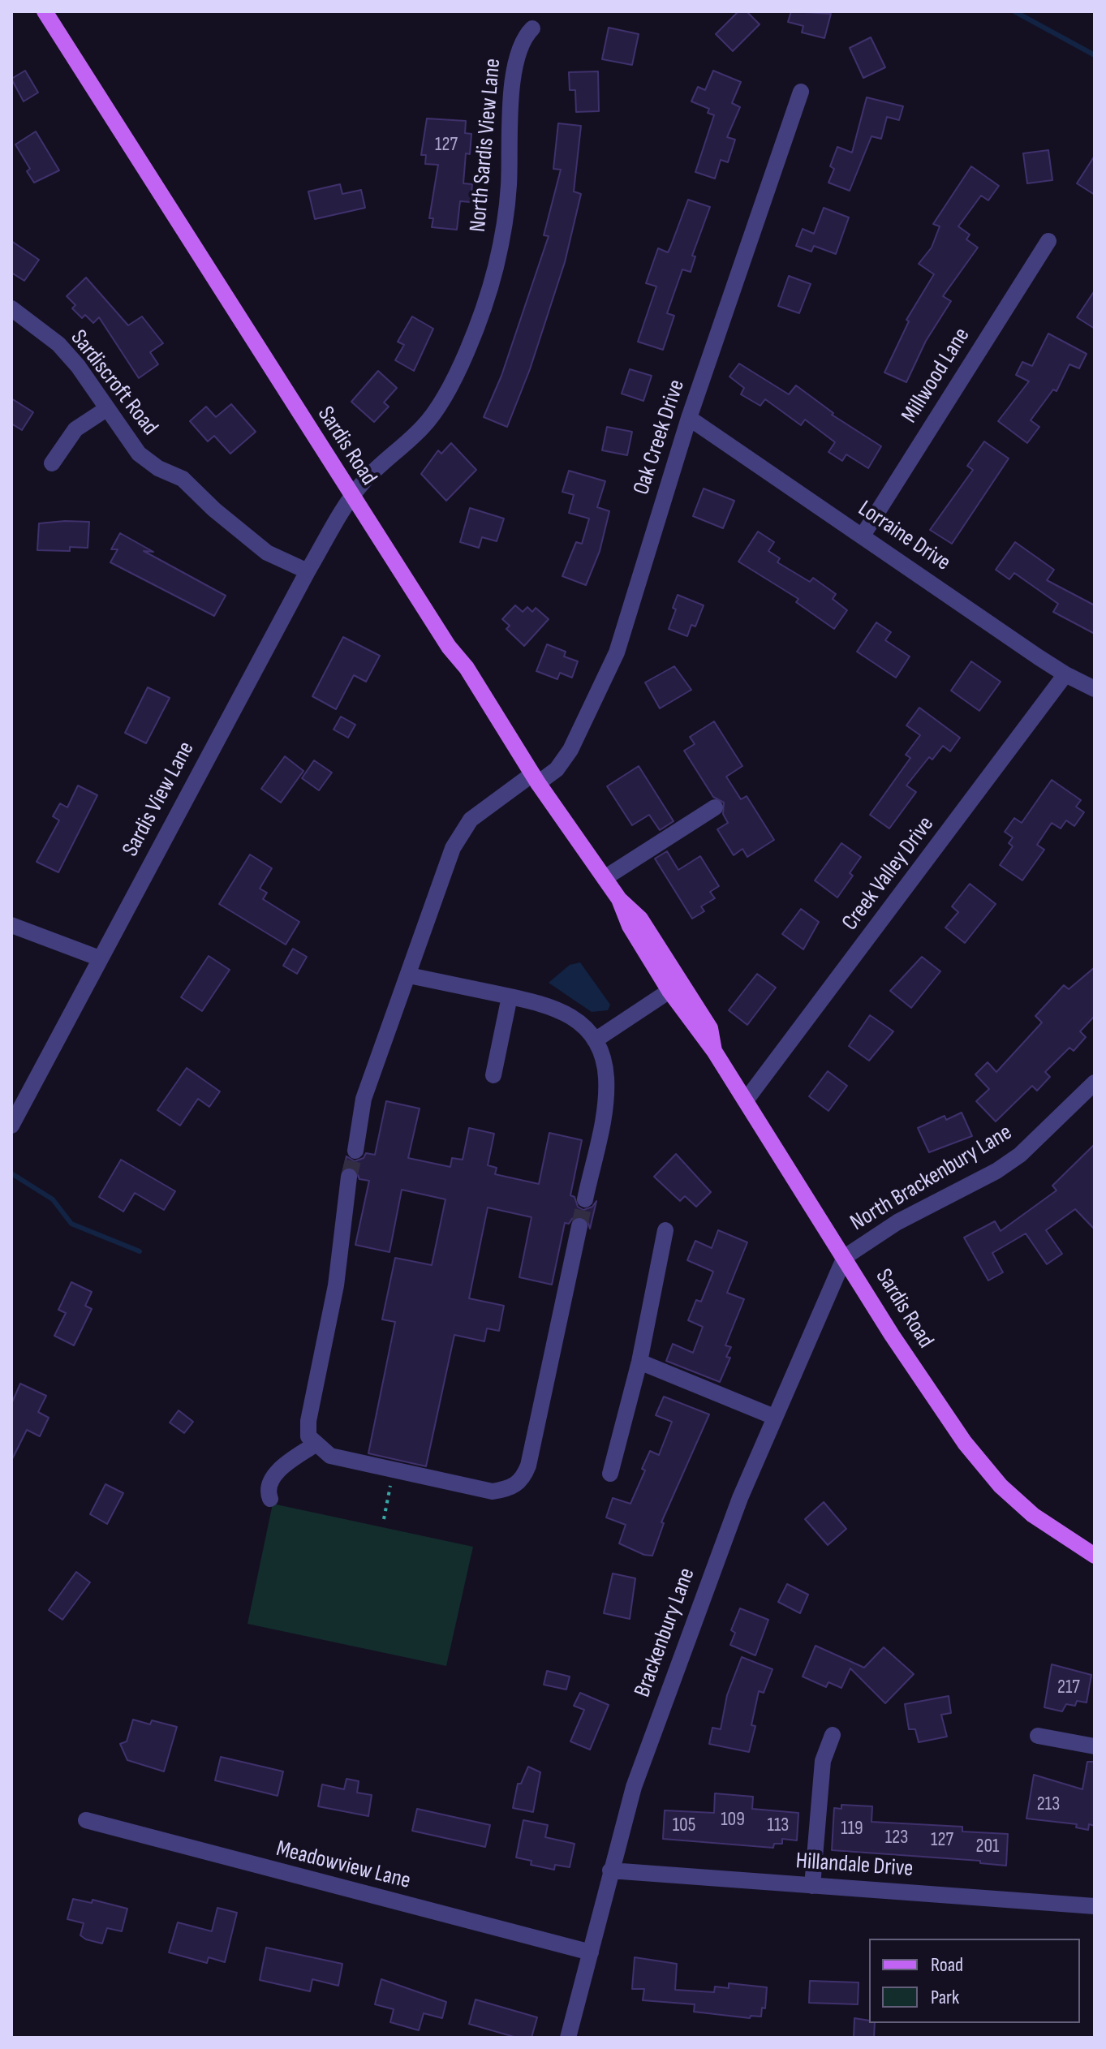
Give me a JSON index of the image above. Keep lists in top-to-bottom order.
{
  "streets": {
    "main road": ["Sardis Road"],
    "street": [
      "North Sardis View Lane",
      "Millwood Lane",
      "Sardiscroft Road",
      "Oak Creek Drive",
      "Lorraine Drive",
      "Sardis View Lane",
      "Creek Valley Drive",
      "North Brackenbury Lane",
      "Brackenbury Lane",
      "Meadowview Lane",
      "Hillandale Drive"
    ]
  },
  "crossings": [
    ["North Sardis View Lane", "Sardis Road"],
    ["North Sardis View Lane", "Sardis View Lane"],
    ["Millwood Lane", "Lorraine Drive"],
    ["Sardiscroft Road", "Sardis View Lane"],
    ["Oak Creek Drive", "Sardis Road"],
    ["Oak Creek Drive", "Lorraine Drive"],
    ["Sardis Road", "Sardis View Lane"],
    ["Sardis Road", "Creek Valley Drive"],
    ["Sardis Road", "North Brackenbury Lane"],
    ["Sardis Road", "Brackenbury Lane"],
    ["Lorraine Drive", "Creek Valley Drive"],
    ["North Brackenbury Lane", "Brackenbury Lane"],
    ["Brackenbury Lane", "Meadowview Lane"],
    ["Brackenbury Lane", "Hillandale Drive"]
  ],
  "house_numbers": [
    "127",
    "217",
    "213",
    "109",
    "105",
    "113",
    "119",
    "123",
    "127",
    "201"
  ],
  "legend": ["Road", "Park"]
}
